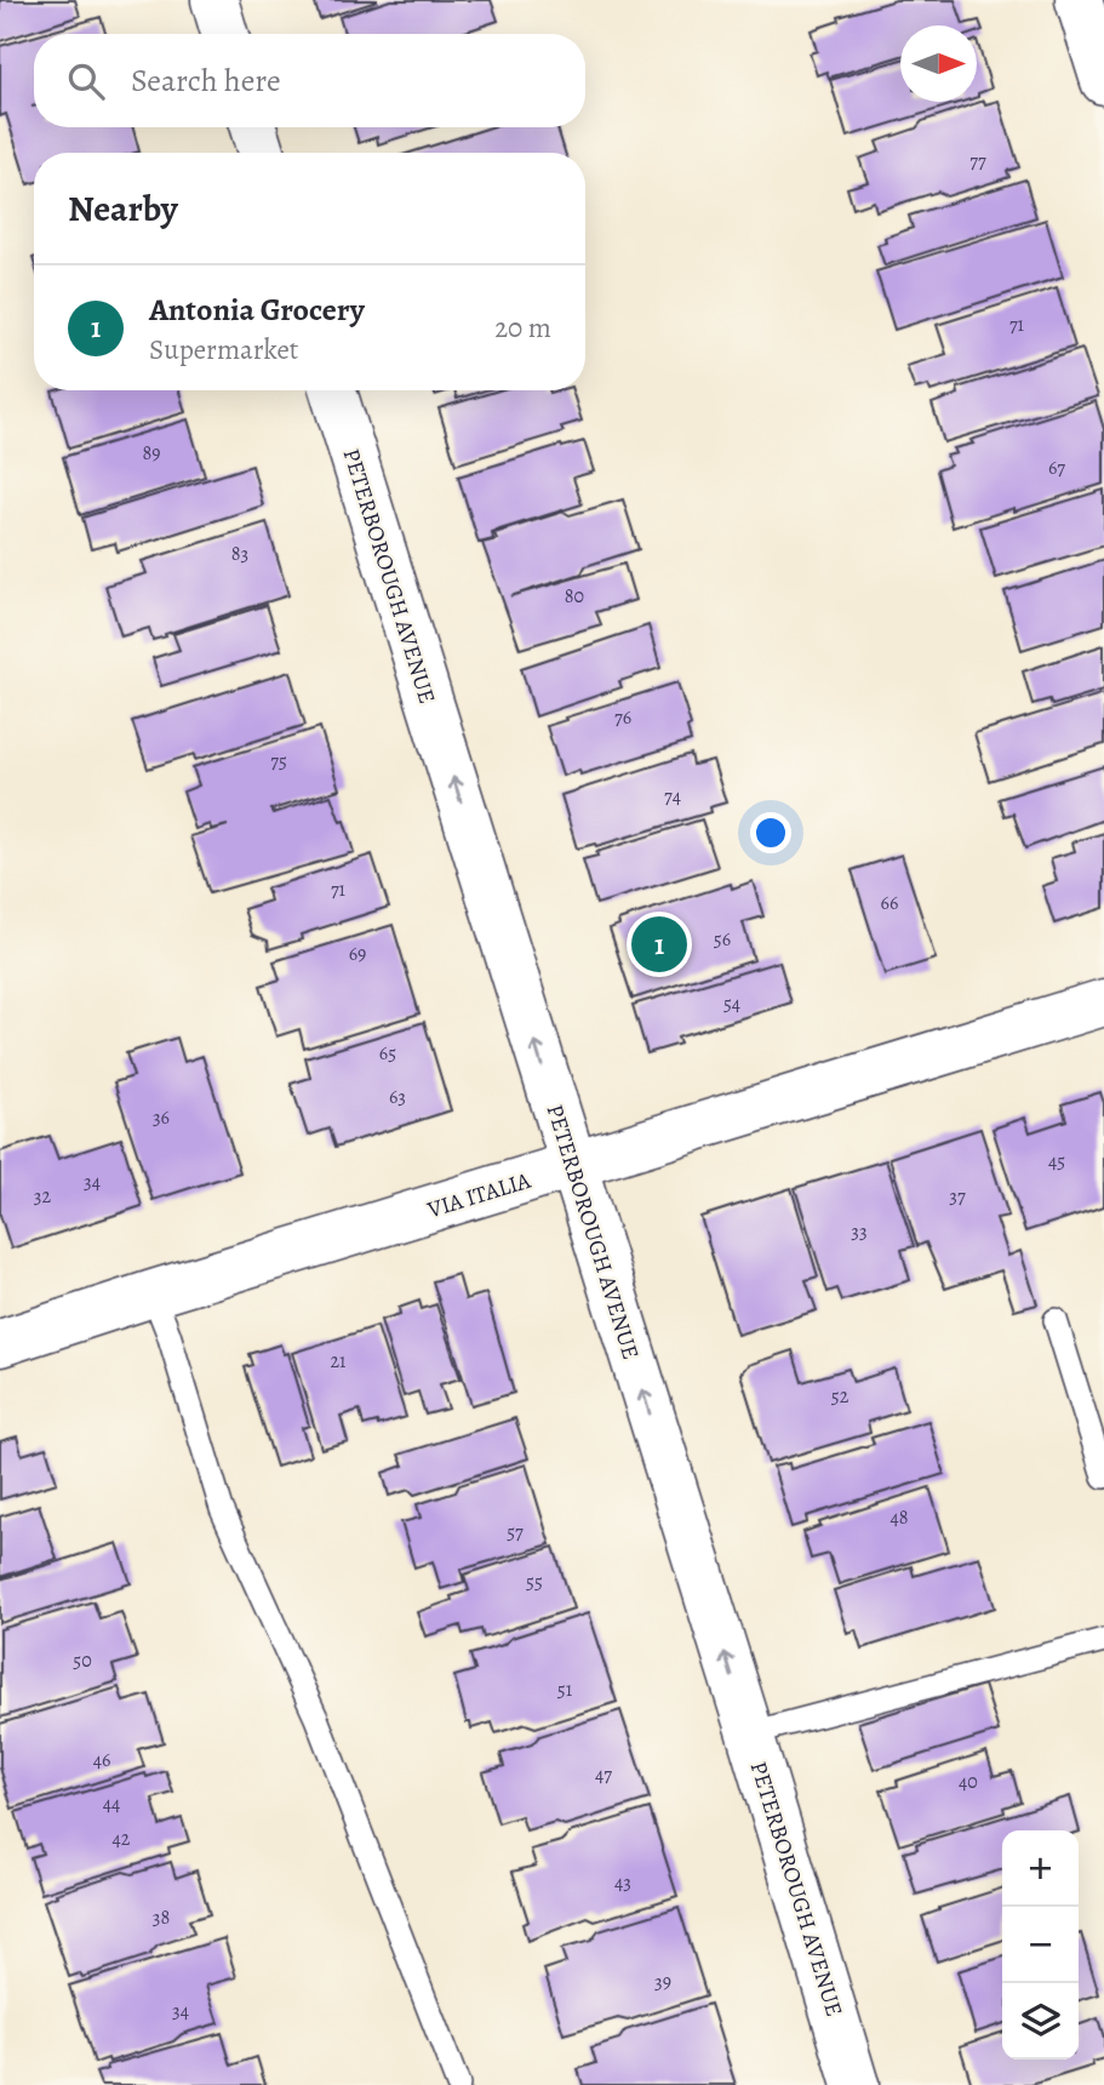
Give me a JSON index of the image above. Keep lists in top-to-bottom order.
{
  "streets": {
    "street": ["PETERBOROUGH AVENUE", "VIA ITALIA"]
  },
  "crossings": [
    ["PETERBOROUGH AVENUE", "VIA ITALIA"]
  ],
  "one_way": ["PETERBOROUGH AVENUE"],
  "house_numbers": [
    "77",
    "71",
    "89",
    "67",
    "83",
    "80",
    "76",
    "75",
    "74",
    "71",
    "66",
    "56",
    "69",
    "54",
    "65",
    "63",
    "36",
    "45",
    "34",
    "32",
    "37",
    "33",
    "21",
    "52",
    "48",
    "57",
    "55",
    "50",
    "51",
    "46",
    "47",
    "40",
    "44",
    "42",
    "43",
    "38",
    "39",
    "34"
  ],
  "north": "right",
  "page": {
    "search": "Search here",
    "heading": "Nearby",
    "list": [
      {
        "mark": "1",
        "name": "Antonia Grocery",
        "note": "Supermarket",
        "value": "20 m"
      }
    ],
    "pins": "1",
    "map_buttons": ["+", "−"]
  }
}
